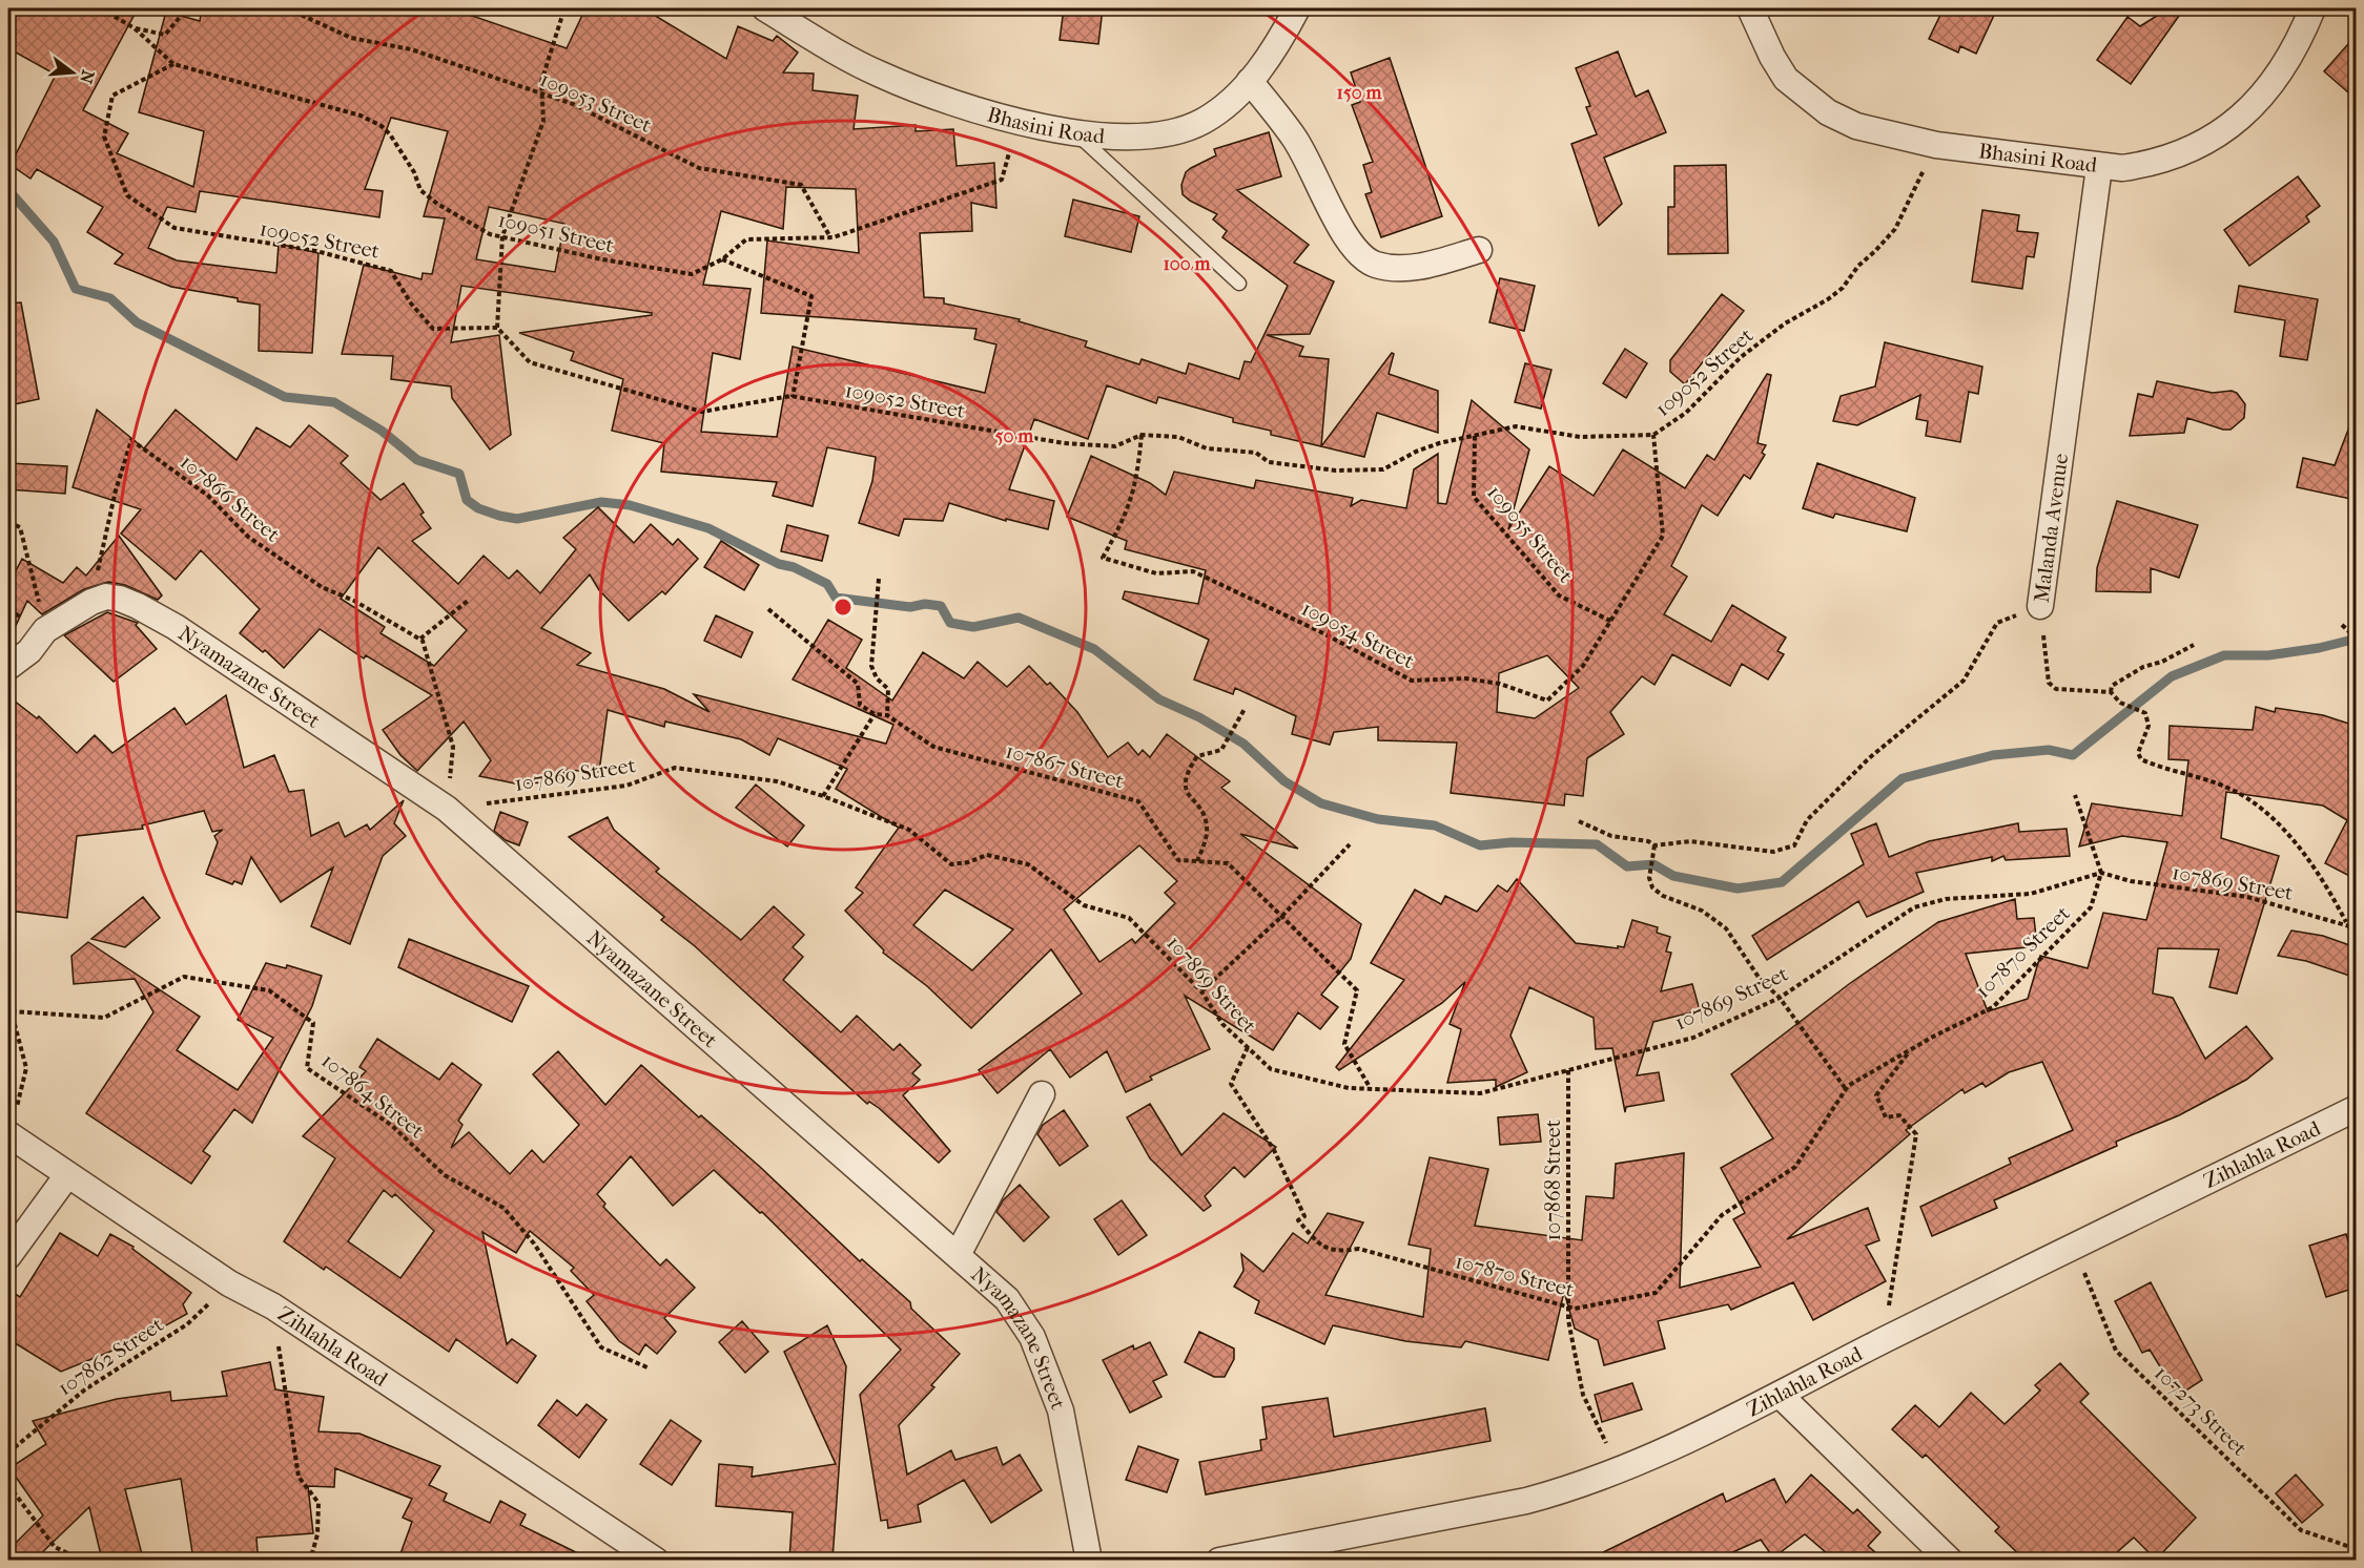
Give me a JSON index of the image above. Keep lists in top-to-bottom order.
{
  "streets": {
    "street": [
      "Bhasini Road",
      "Malanda Avenue",
      "Nyamazane Street",
      "Zihlahla Road"
    ],
    "path": [
      "109053 Street",
      "109051 Street",
      "109052 Street",
      "107866 Street",
      "109055 Street",
      "109054 Street",
      "107867 Street",
      "107869 Street",
      "107870 Street",
      "107864 Street",
      "107868 Street",
      "107862 Street",
      "107273 Street"
    ]
  },
  "crossings": [
    ["109053 Street", "109051 Street"],
    ["Bhasini Road", "109051 Street"],
    ["Bhasini Road", "109052 Street"],
    ["Bhasini Road", "Malanda Avenue"],
    ["109051 Street", "109052 Street"],
    ["109052 Street", "109055 Street"],
    ["109052 Street", "109054 Street"],
    ["107866 Street", "Nyamazane Street"],
    ["109055 Street", "109054 Street"],
    ["Nyamazane Street", "107869 Street"],
    ["107867 Street", "107869 Street"],
    ["107869 Street", "107870 Street"],
    ["107869 Street", "107868 Street"],
    ["107870 Street", "Zihlahla Road"],
    ["107870 Street", "107868 Street"],
    ["Zihlahla Road", "107868 Street"],
    ["Zihlahla Road", "107862 Street"],
    ["Zihlahla Road", "107273 Street"]
  ],
  "north": "right",
  "rings": ["150 m", "100 m", "50 m"]
}
